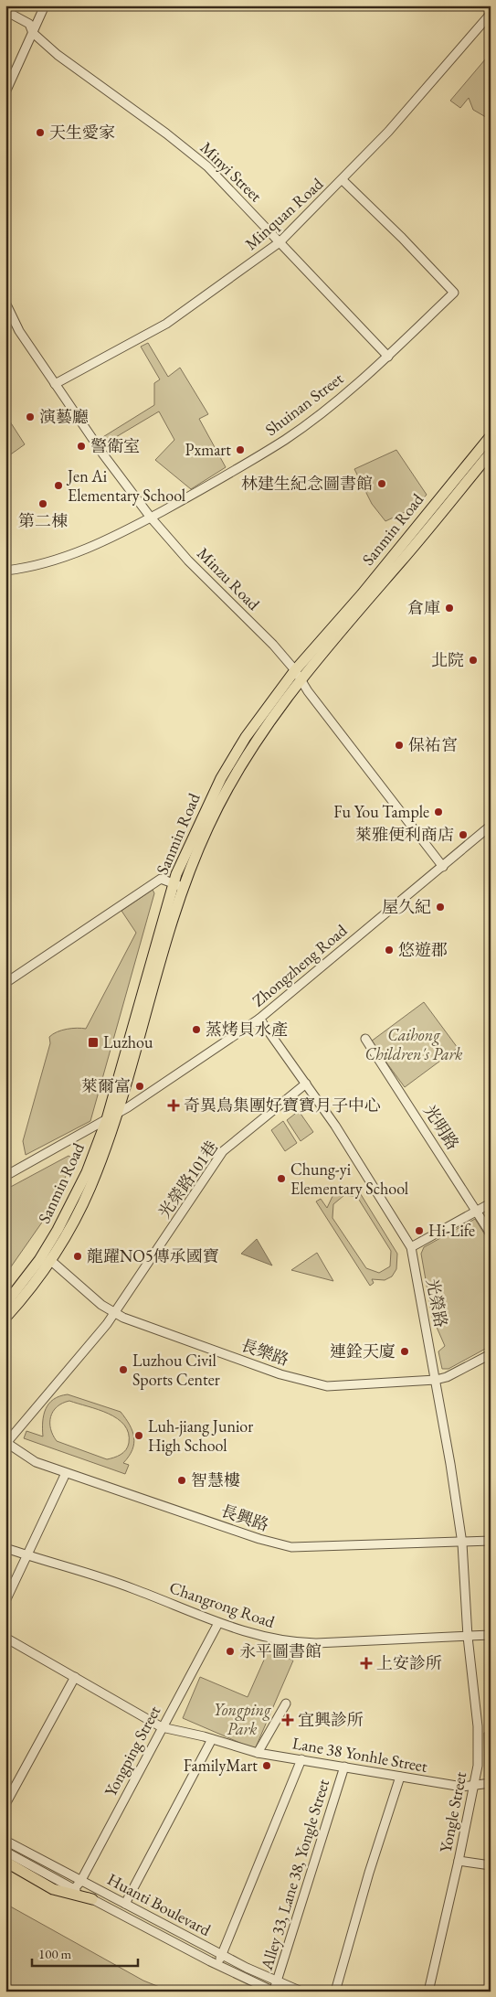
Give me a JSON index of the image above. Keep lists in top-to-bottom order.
{
  "streets": {
    "main road": ["Sanmin Road"],
    "street": [
      "Minyi Street",
      "Minquan Road",
      "Shuinan Street",
      "Minzu Road",
      "Zhongzheng Road",
      "光明路",
      "光榮路101巷",
      "光榮路",
      "長樂路",
      "長興路",
      "Changrong Road",
      "Yongping Street",
      "Lane 38 Yonhle Street",
      "Yongle Street",
      "Alley 33, Lane 38, Yongle Street",
      "Huanti Boulevard"
    ]
  },
  "crossings": [
    ["Minyi Street", "Minquan Road"],
    ["Minyi Street", "Shuinan Street"],
    ["Minquan Road", "Shuinan Street"],
    ["Minquan Road", "Minzu Road"],
    ["Shuinan Street", "Minzu Road"],
    ["Sanmin Road", "Minzu Road"],
    ["Sanmin Road", "Zhongzheng Road"],
    ["Sanmin Road", "長樂路"],
    ["Minzu Road", "Zhongzheng Road"],
    ["Zhongzheng Road", "光榮路"],
    ["光榮路101巷", "光榮路"],
    ["光榮路101巷", "長樂路"],
    ["光榮路101巷", "長興路"],
    ["光榮路", "長樂路"],
    ["光榮路", "長興路"],
    ["光榮路", "Changrong Road"],
    ["光榮路", "Yongle Street"],
    ["Changrong Road", "Yongping Street"],
    ["Changrong Road", "Yongle Street"],
    ["Yongping Street", "Lane 38 Yonhle Street"],
    ["Yongping Street", "Huanti Boulevard"],
    ["Lane 38 Yonhle Street", "Yongle Street"],
    ["Lane 38 Yonhle Street", "Alley 33, Lane 38, Yongle Street"],
    ["Alley 33, Lane 38, Yongle Street", "Huanti Boulevard"]
  ],
  "parks": ["Caihong Children's Park", "Yongping Park"],
  "places": {
    "other": [
      "天生愛家",
      "演藝廳",
      "警衛室",
      "Pxmart",
      "林建生紀念圖書館",
      "Jen Ai Elementary School",
      "第二棟",
      "倉庫",
      "北院",
      "保祐宮",
      "Fu You Tample",
      "萊雅便利商店",
      "屋久紀",
      "悠遊郡",
      "蒸烤貝水產",
      "萊爾富",
      "Chung-yi Elementary School",
      "Hi-Life",
      "龍躍NO5傳承國寶",
      "連銓天廈",
      "Luzhou Civil Sports Center",
      "Luh-jiang Junior High School",
      "智慧樓",
      "永平圖書館",
      "FamilyMart"
    ],
    "transit": ["Luzhou"],
    "health": ["奇異鳥集團好寶寶月子中心", "上安診所", "宜興診所"]
  },
  "scale_bar": "100 m"
}
